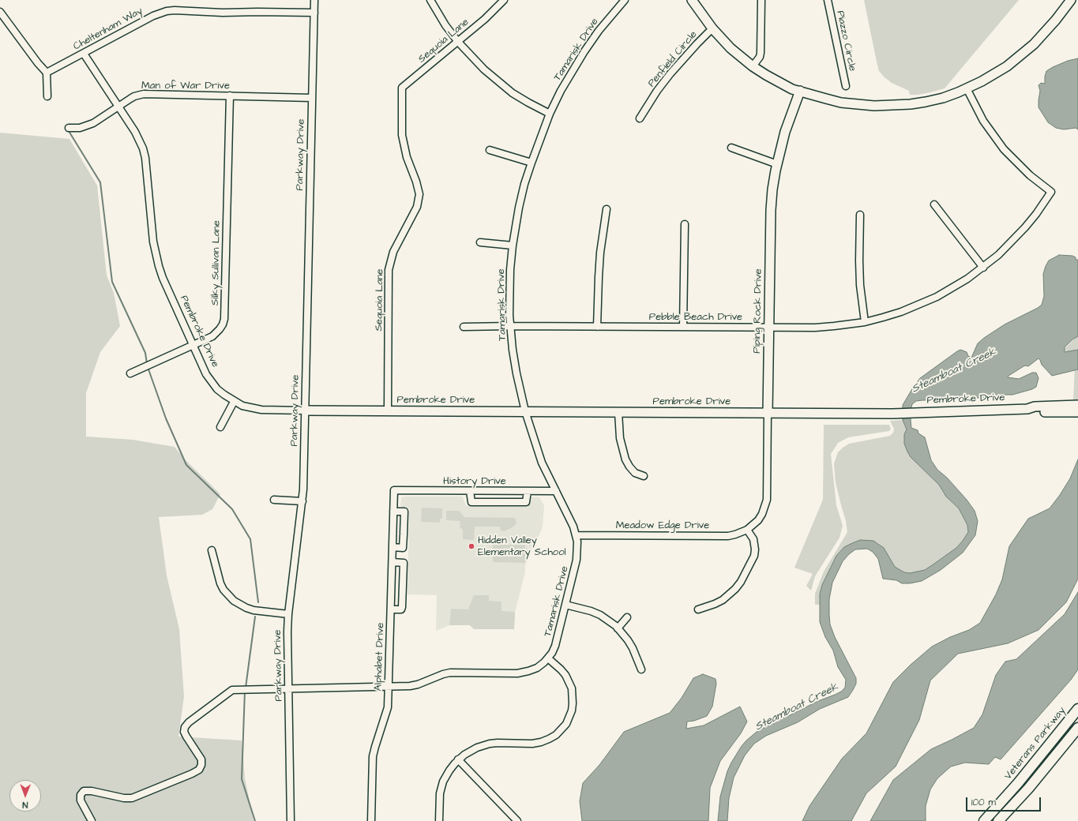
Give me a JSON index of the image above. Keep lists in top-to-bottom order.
{
  "streets": {
    "main road": ["Veterans Parkway"],
    "street": [
      "Cheltenham Way",
      "Sequoia Lane",
      "Piazzo Circle",
      "Tamarisk Drive",
      "Penfield Circle",
      "Man of War Drive",
      "Parkway Drive",
      "Silky Sullivan Lane",
      "Piping Rock Drive",
      "Pebble Beach Drive",
      "Pembroke Drive",
      "History Drive",
      "Meadow Edge Drive",
      "Alphabet Drive"
    ]
  },
  "crossings": [
    ["Cheltenham Way", "Parkway Drive"],
    ["Cheltenham Way", "Pembroke Drive"],
    ["Sequoia Lane", "Pembroke Drive"],
    ["Tamarisk Drive", "Pebble Beach Drive"],
    ["Tamarisk Drive", "Pembroke Drive"],
    ["Tamarisk Drive", "History Drive"],
    ["Tamarisk Drive", "Meadow Edge Drive"],
    ["Man of War Drive", "Parkway Drive"],
    ["Man of War Drive", "Silky Sullivan Lane"],
    ["Man of War Drive", "Pembroke Drive"],
    ["Parkway Drive", "Pembroke Drive"],
    ["Silky Sullivan Lane", "Pembroke Drive"],
    ["Piping Rock Drive", "Pebble Beach Drive"],
    ["Piping Rock Drive", "Pembroke Drive"],
    ["Piping Rock Drive", "Meadow Edge Drive"],
    ["History Drive", "Alphabet Drive"]
  ],
  "water": ["Steamboat Creek"],
  "places": ["Hidden Valley Elementary School"],
  "scale_bar": "100 m",
  "north": "bottom"
}
